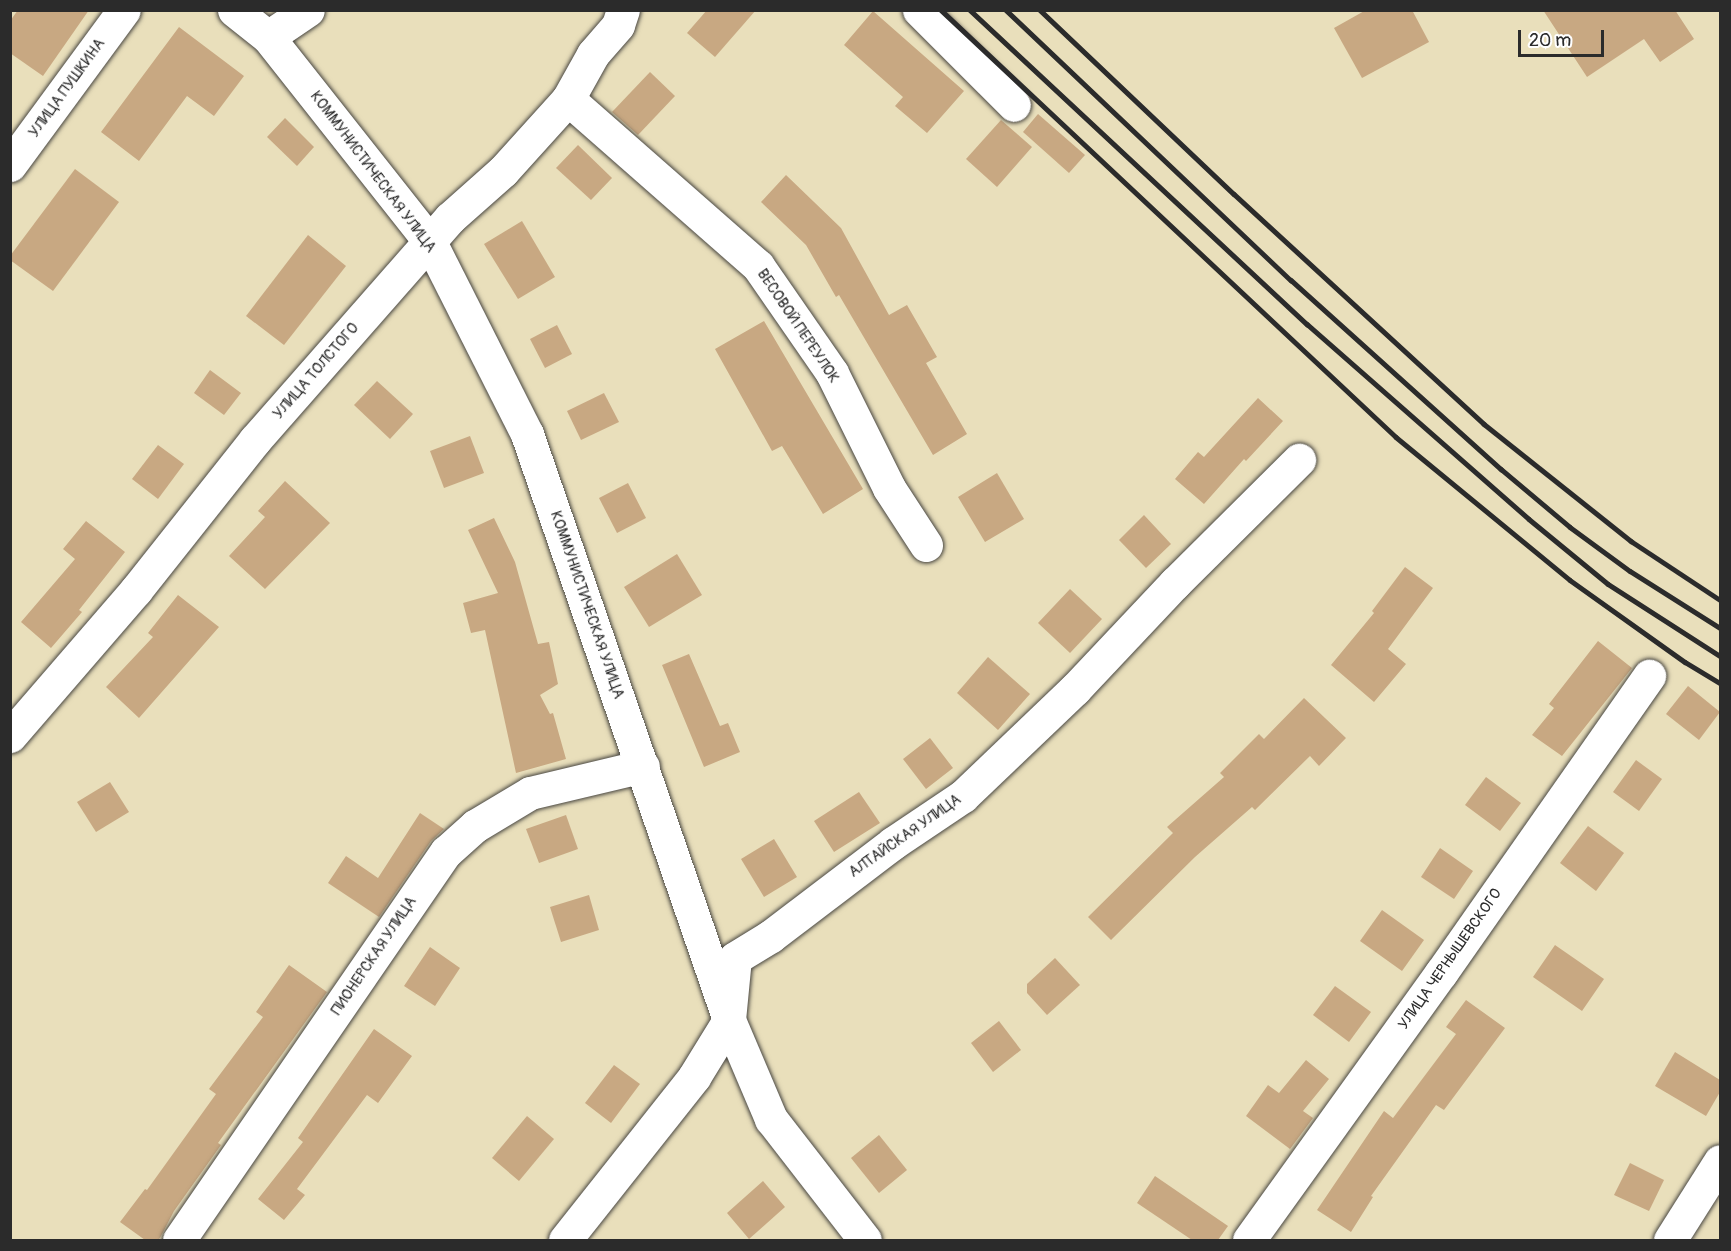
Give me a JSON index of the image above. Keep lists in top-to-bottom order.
{
  "streets": {
    "street": [
      "УЛИЦА ПУШКИНА",
      "КОММУНИСТИЧЕСКАЯ УЛИЦА",
      "ВЕСОВОЙ ПЕРЕУЛОК",
      "УЛИЦА ТОЛСТОГО",
      "АЛТАЙСКАЯ УЛИЦА",
      "ПИОНЕРСКАЯ УЛИЦА",
      "УЛИЦА ЧЕРНЫШЕВСКОГО"
    ]
  },
  "crossings": [
    ["КОММУНИСТИЧЕСКАЯ УЛИЦА", "УЛИЦА ТОЛСТОГО"],
    ["КОММУНИСТИЧЕСКАЯ УЛИЦА", "АЛТАЙСКАЯ УЛИЦА"],
    ["КОММУНИСТИЧЕСКАЯ УЛИЦА", "ПИОНЕРСКАЯ УЛИЦА"],
    ["ВЕСОВОЙ ПЕРЕУЛОК", "УЛИЦА ТОЛСТОГО"]
  ],
  "scale_bar": "20 m"
}
